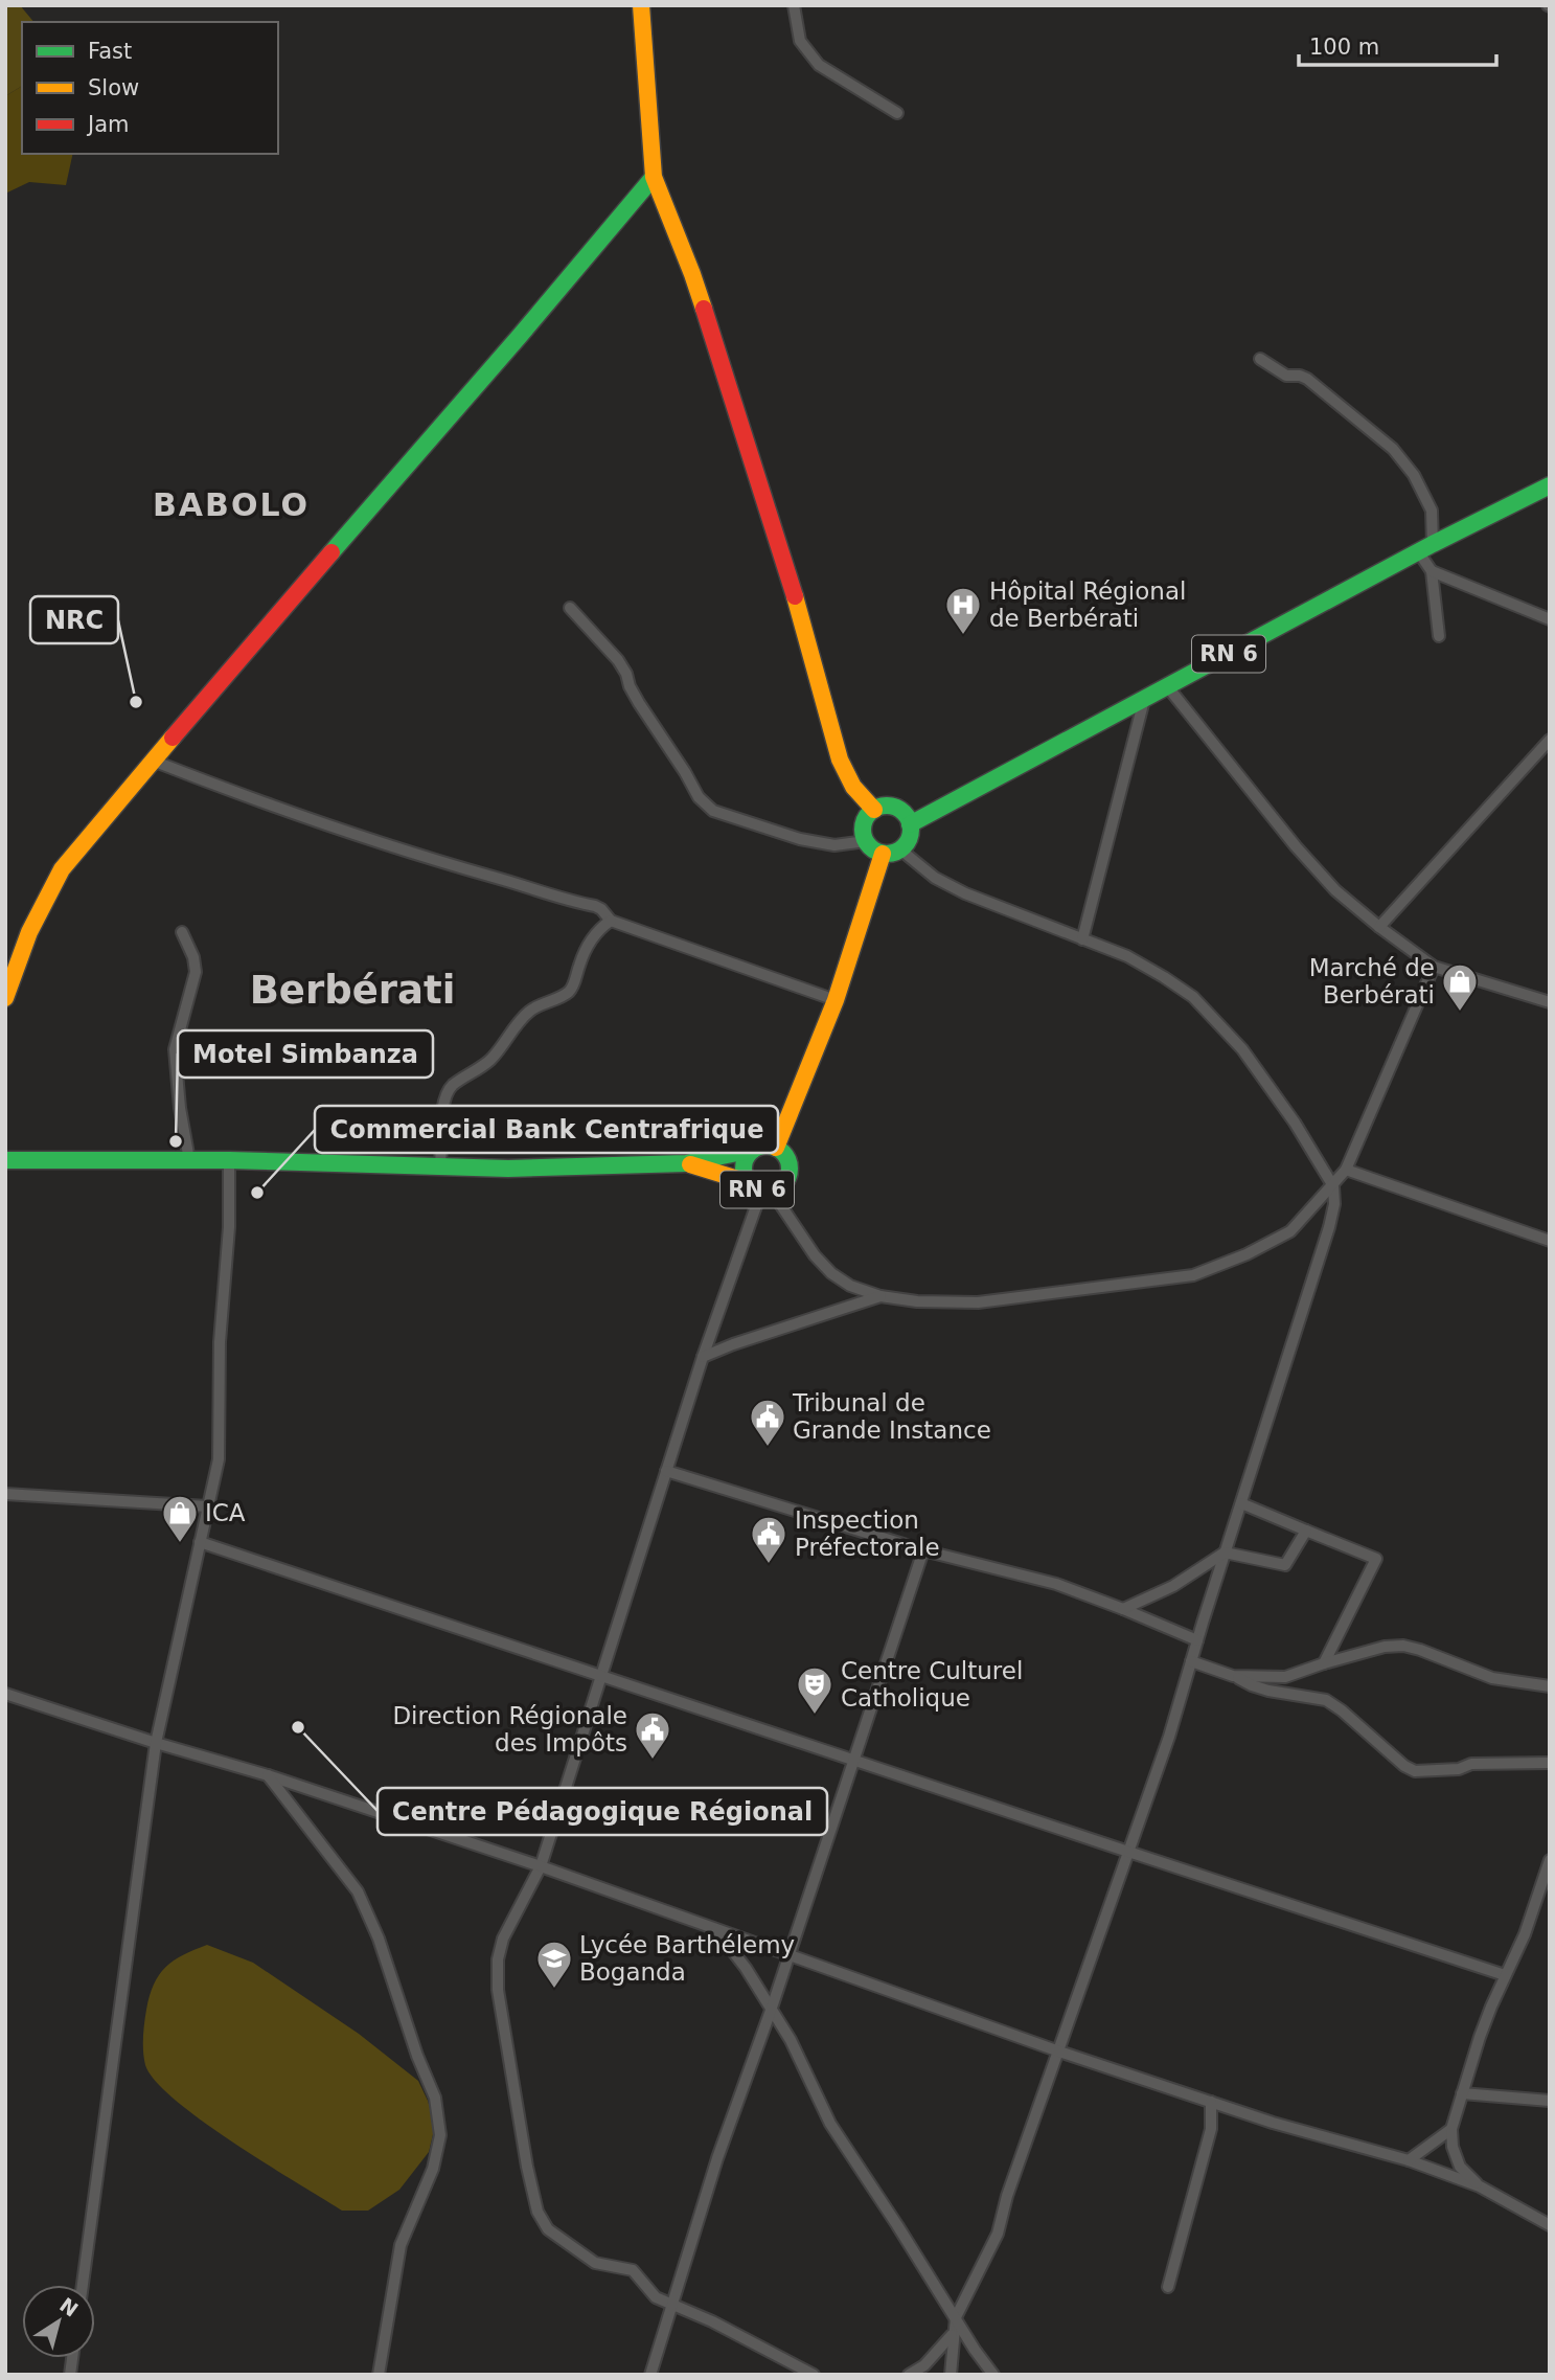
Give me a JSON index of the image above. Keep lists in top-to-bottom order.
{
  "streets": {
    "main road": ["RN 6"]
  },
  "districts": ["BABOLO", "Berbérati"],
  "places": {
    "hospital": ["Hôpital Régional de Berbérati"],
    "other": [
      "NRC",
      "Motel Simbanza",
      "Commercial Bank Centrafrique",
      "Centre Pédagogique Régional"
    ],
    "shop": ["Marché de Berbérati", "ICA"],
    "public building": ["Tribunal de Grande Instance", "Inspection Préfectorale", "Direction Régionale des Impôts"],
    "theatre": ["Centre Culturel Catholique"],
    "school or university": ["Lycée Barthélemy Boganda"]
  },
  "legend": ["Fast", "Slow", "Jam"],
  "scale_bar": "100 m",
  "north": "top right"
}
